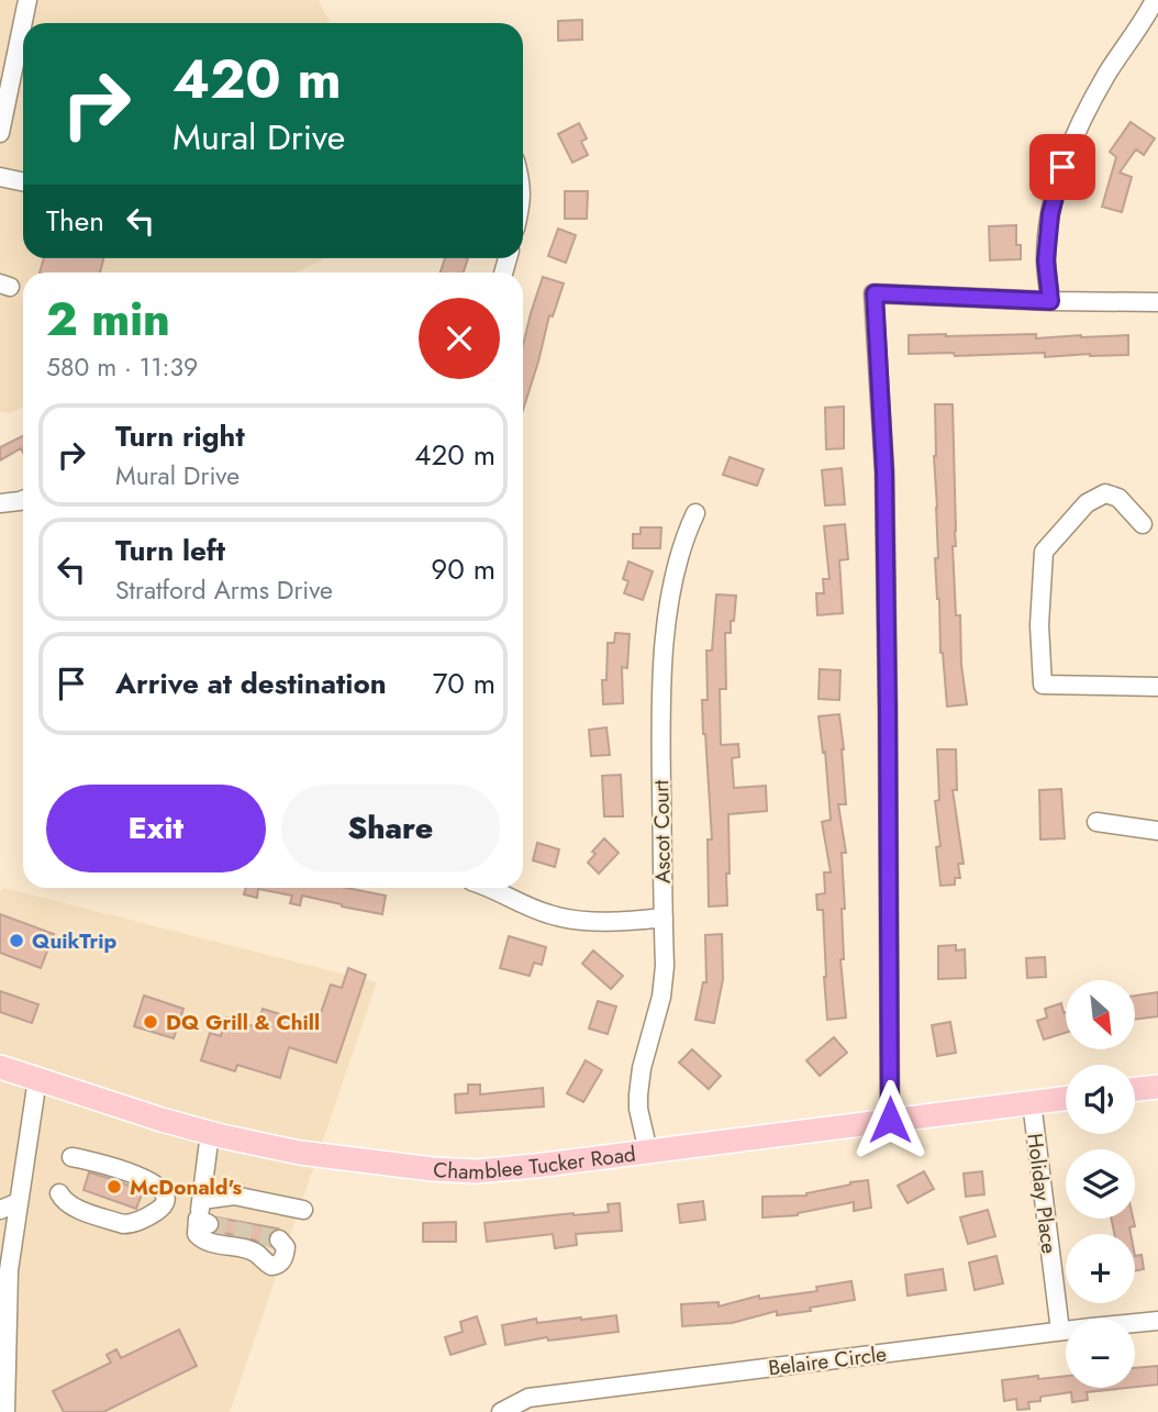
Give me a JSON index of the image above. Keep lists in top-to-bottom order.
{
  "streets": {
    "main road": ["Chamblee Tucker Road"],
    "street": ["Ascot Court", "Holiday Place", "Belaire Circle"]
  },
  "crossings": [
    ["Ascot Court", "Chamblee Tucker Road"],
    ["Chamblee Tucker Road", "Holiday Place"],
    ["Holiday Place", "Belaire Circle"]
  ],
  "places": ["QuikTrip", "DQ Grill & Chill", "McDonald's"],
  "north": "bottom right",
  "page": {
    "turn": ["420 m", "Mural Drive"],
    "then": "Then",
    "heading": ["2 min", "580 m · 11:39"],
    "list": [
      {
        "name": "Turn right",
        "note": "Mural Drive",
        "value": "420 m"
      },
      {
        "name": "Turn left",
        "note": "Stratford Arms Drive",
        "value": "90 m"
      },
      {
        "name": "Arrive at destination",
        "value": "70 m"
      }
    ],
    "buttons": ["Exit", "Share"],
    "map_buttons": ["+", "−"]
  }
}
